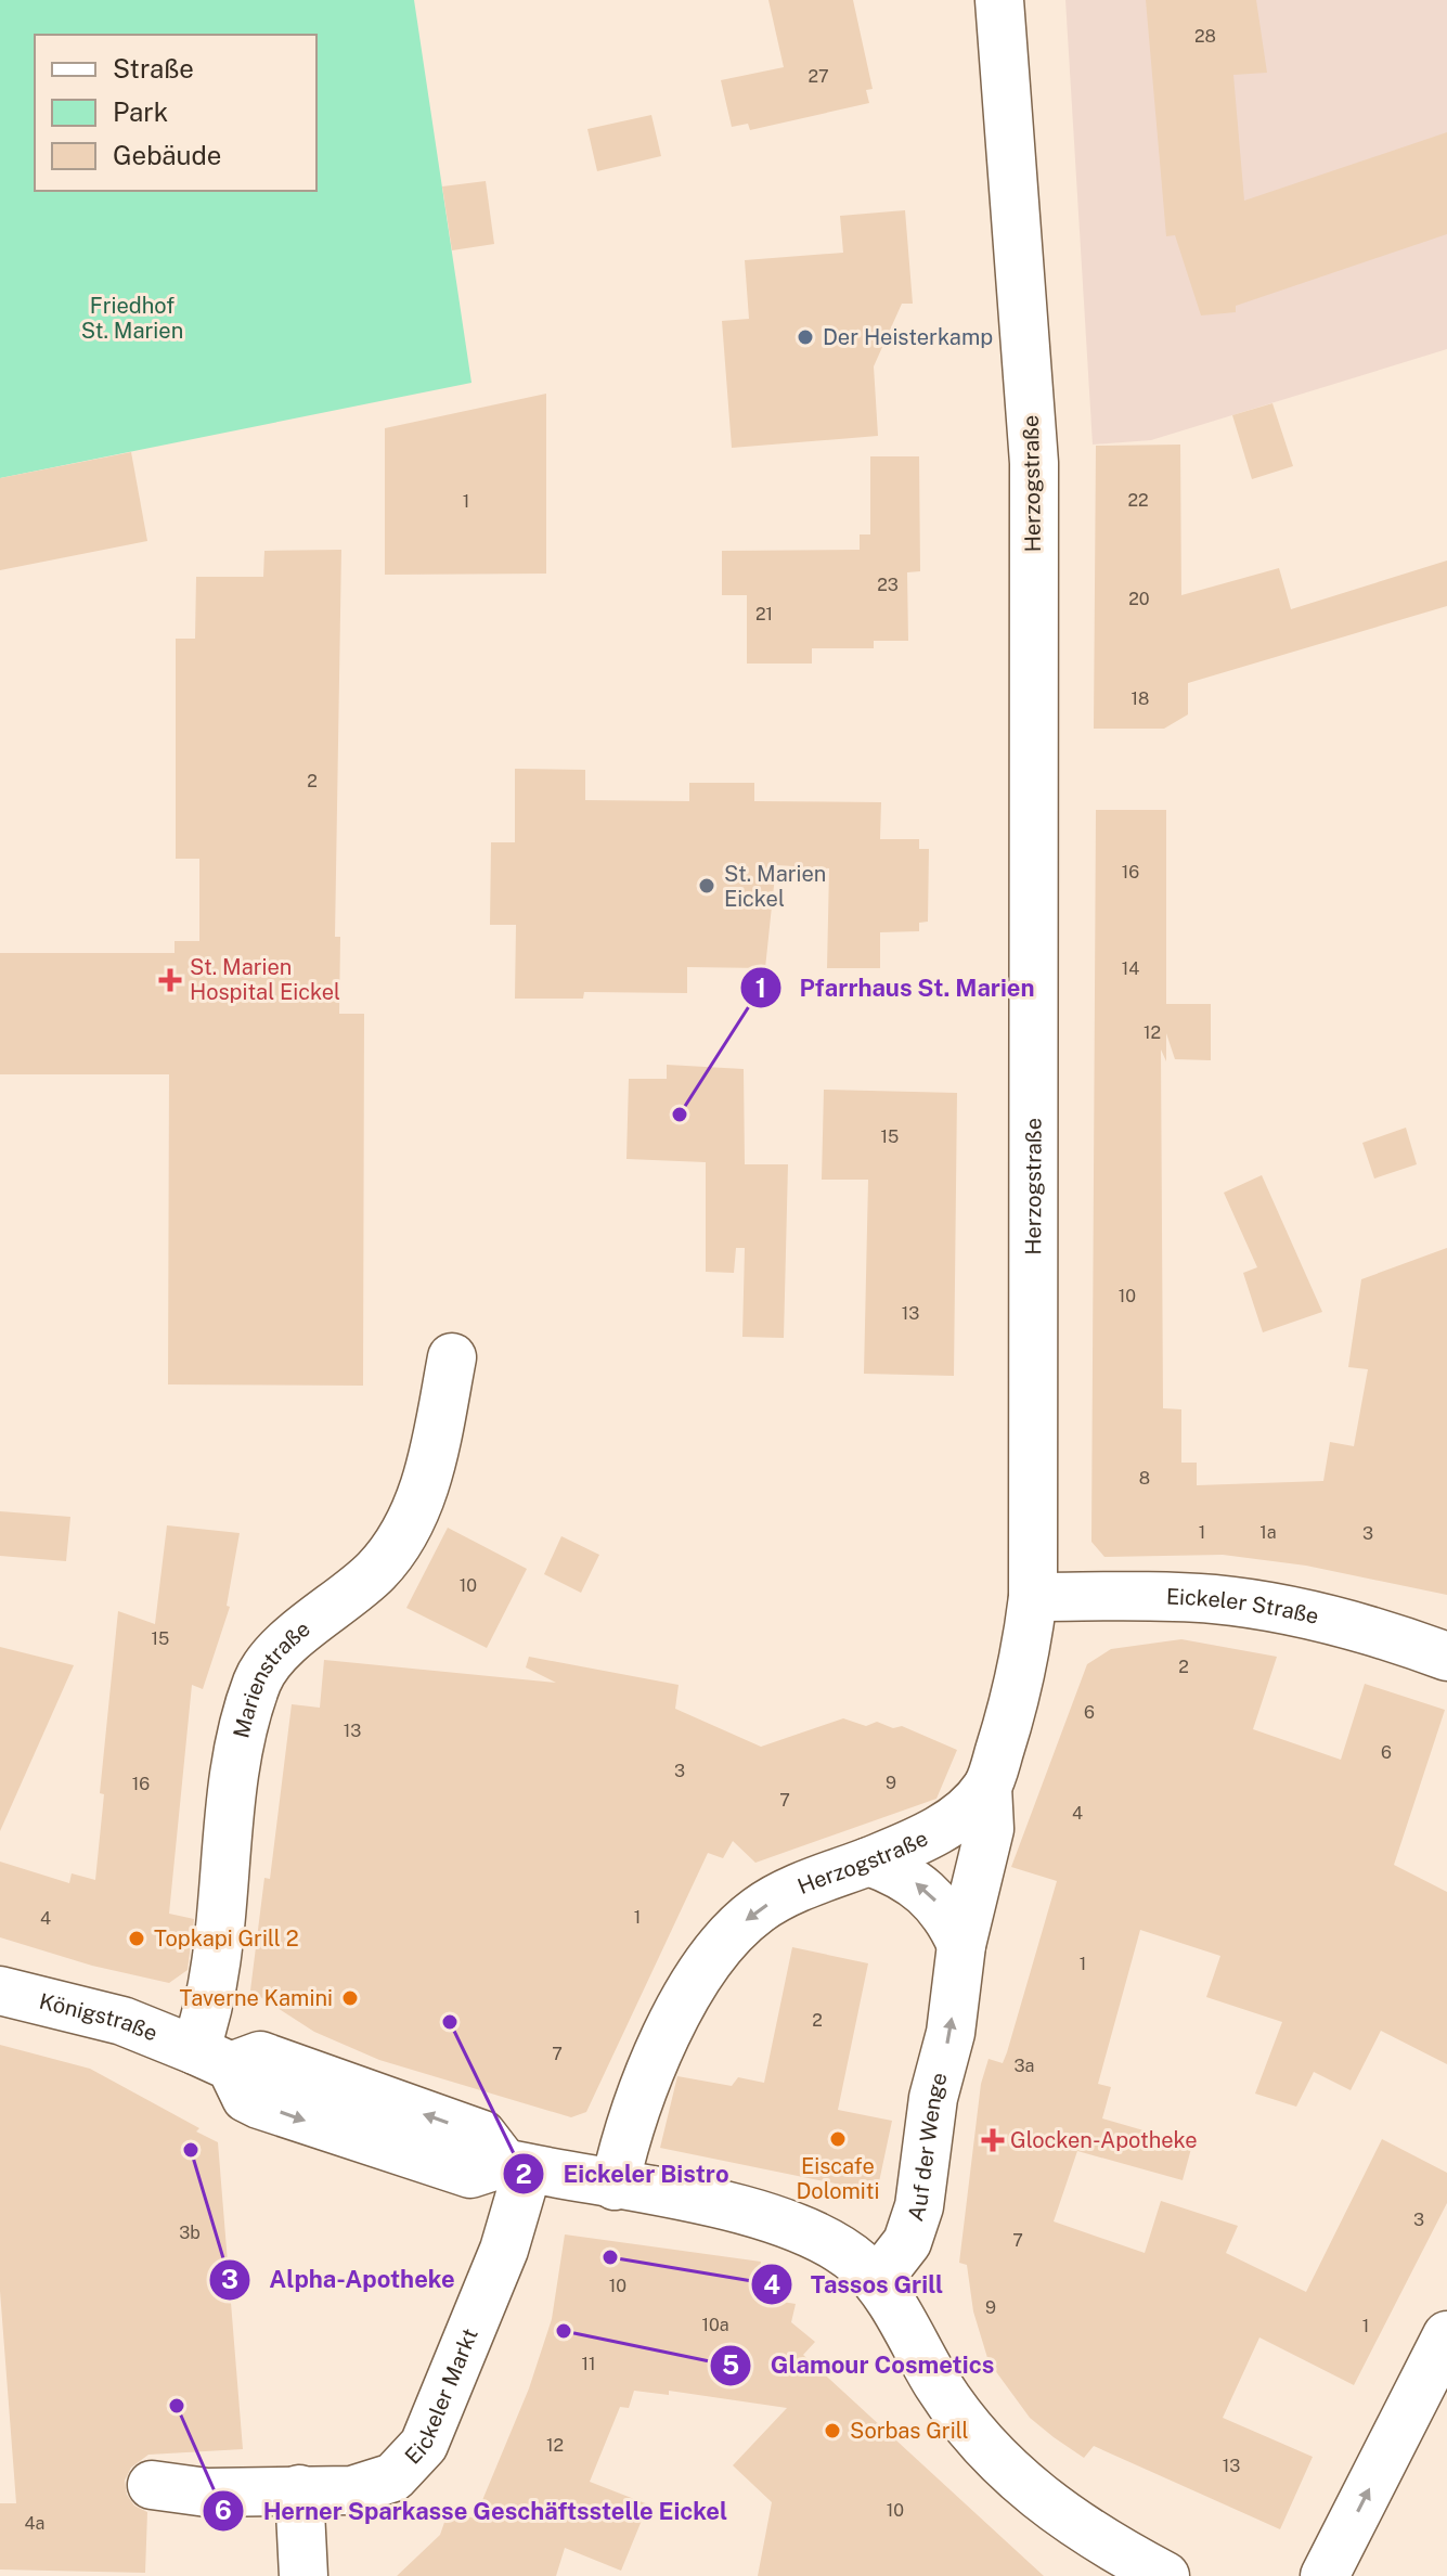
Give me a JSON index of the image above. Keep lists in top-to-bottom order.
{
  "streets": {
    "street": [
      "Herzogstraße",
      "Eickeler Straße",
      "Marienstraße",
      "Königstraße",
      "Auf der Wenge",
      "Eickeler Markt"
    ]
  },
  "crossings": [
    ["Herzogstraße", "Eickeler Straße"],
    ["Herzogstraße", "Auf der Wenge"],
    ["Marienstraße", "Königstraße"]
  ],
  "one_way": ["Auf der Wenge"],
  "parks": ["Friedhof St. Marien"],
  "places": {
    "other": [
      "Der Heisterkamp",
      "St. Marien Eickel",
      "Pfarrhaus St. Marien",
      "Topkapi Grill 2",
      "Taverne Kamini",
      "Eickeler Bistro",
      "Eiscafe Dolomiti",
      "Alpha-Apotheke",
      "Tassos Grill",
      "Glamour Cosmetics",
      "Herner Sparkasse Geschäftsstelle Eickel",
      "Sorbas Grill"
    ],
    "health": ["St. Marien Hospital Eickel", "Glocken-Apotheke"]
  },
  "house_numbers": [
    "28",
    "27",
    "22",
    "1",
    "23",
    "20",
    "21",
    "18",
    "2",
    "16",
    "14",
    "12",
    "15",
    "10",
    "13",
    "8",
    "1",
    "1a",
    "3",
    "10",
    "15",
    "2",
    "6",
    "13",
    "6",
    "3",
    "9",
    "16",
    "7",
    "4",
    "1",
    "4",
    "1",
    "2",
    "7",
    "3a",
    "3",
    "3b",
    "7",
    "10",
    "9",
    "10a",
    "1",
    "11",
    "12",
    "13",
    "10",
    "4a"
  ],
  "legend": ["Straße", "Park", "Gebäude"]
}
